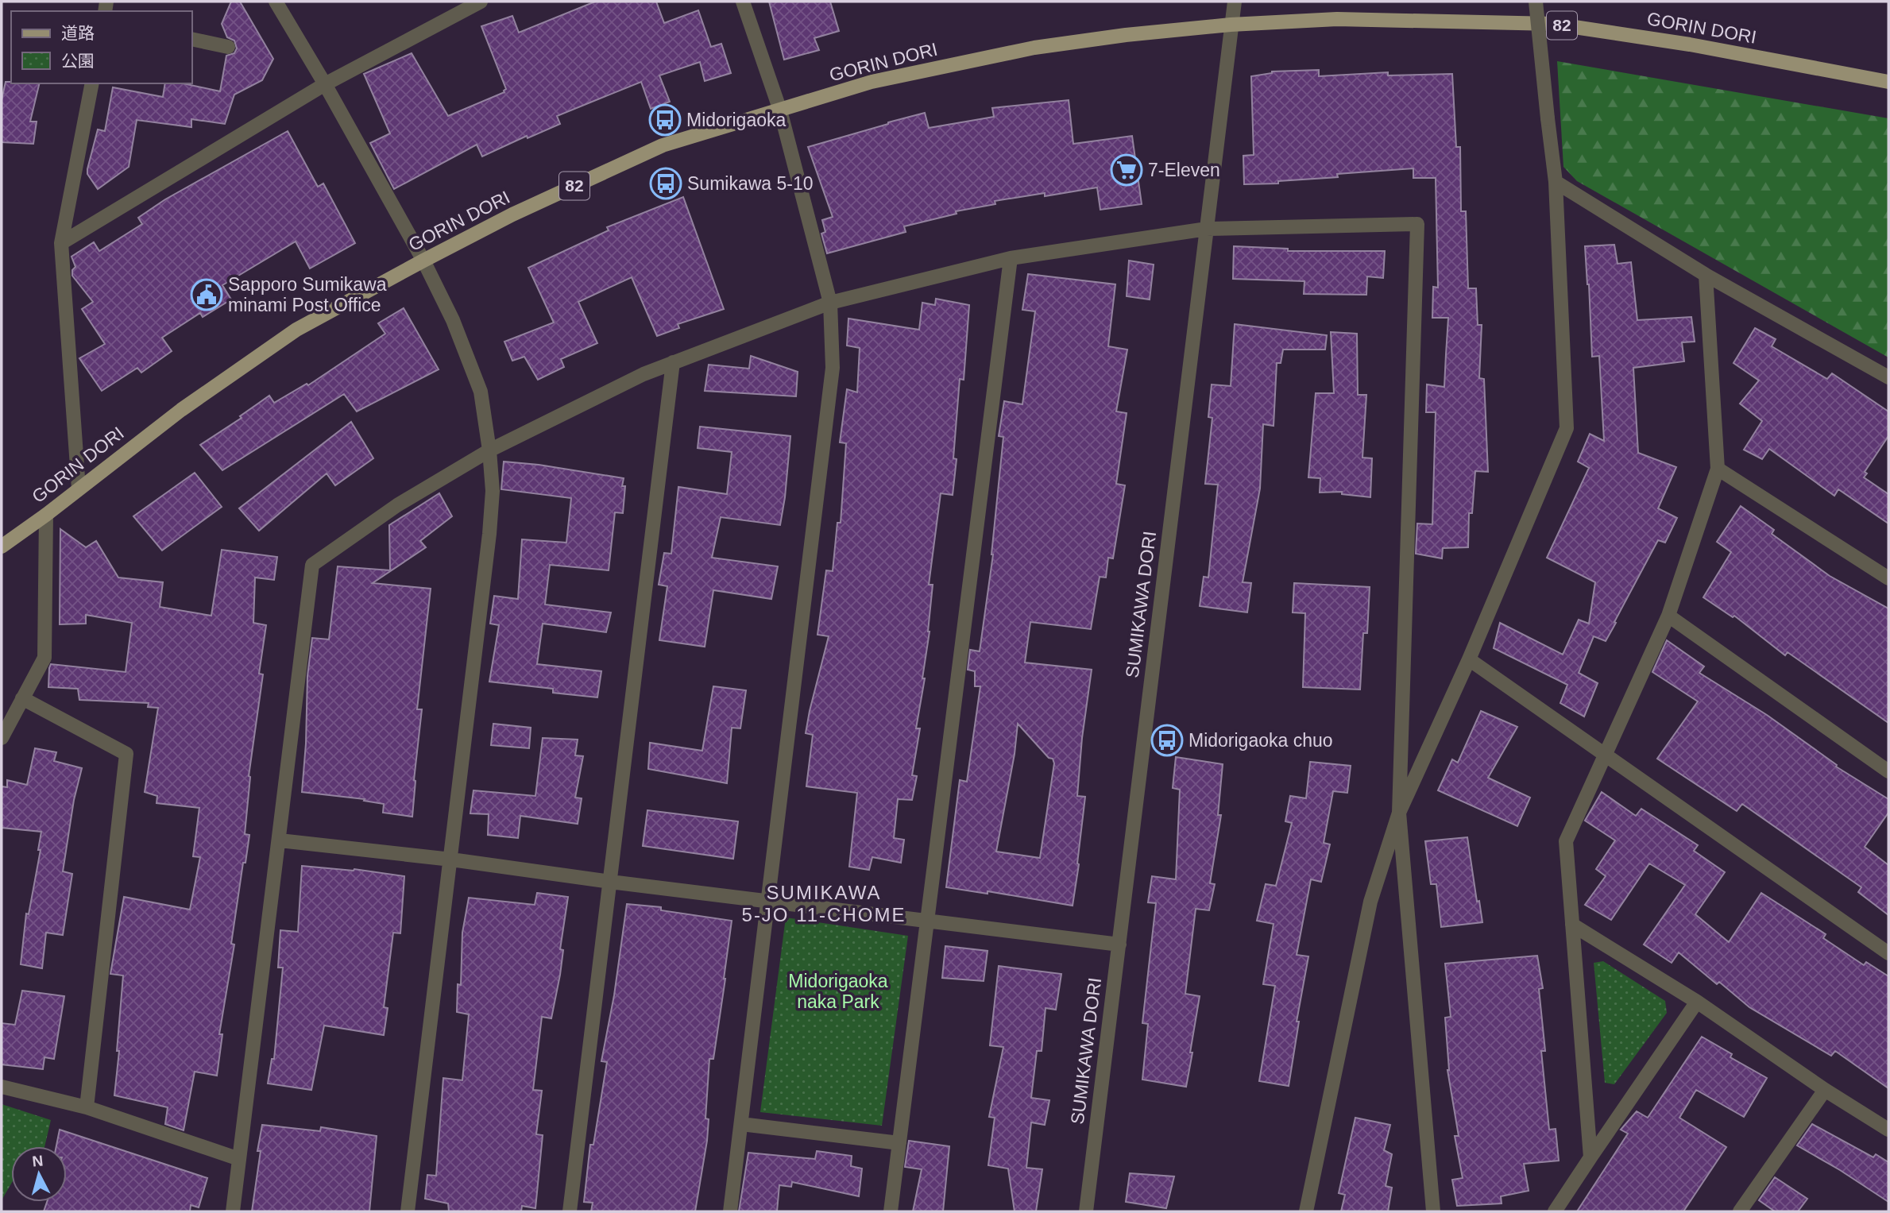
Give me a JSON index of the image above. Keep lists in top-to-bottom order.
{
  "streets": {
    "main road": ["82", "GORIN DORI"],
    "street": ["SUMIKAWA DORI"]
  },
  "crossings": [
    ["GORIN DORI", "SUMIKAWA DORI"]
  ],
  "districts": ["SUMIKAWA 5-JO 11-CHOME"],
  "parks": ["Midorigaoka naka Park"],
  "places": {
    "bus stop": ["Midorigaoka", "Sumikawa 5-10", "Midorigaoka chuo"],
    "supermarket": ["7-Eleven"],
    "public building": ["Sapporo Sumikawa minami Post Office"]
  },
  "legend": ["道路", "公園"],
  "north": "top"
}
